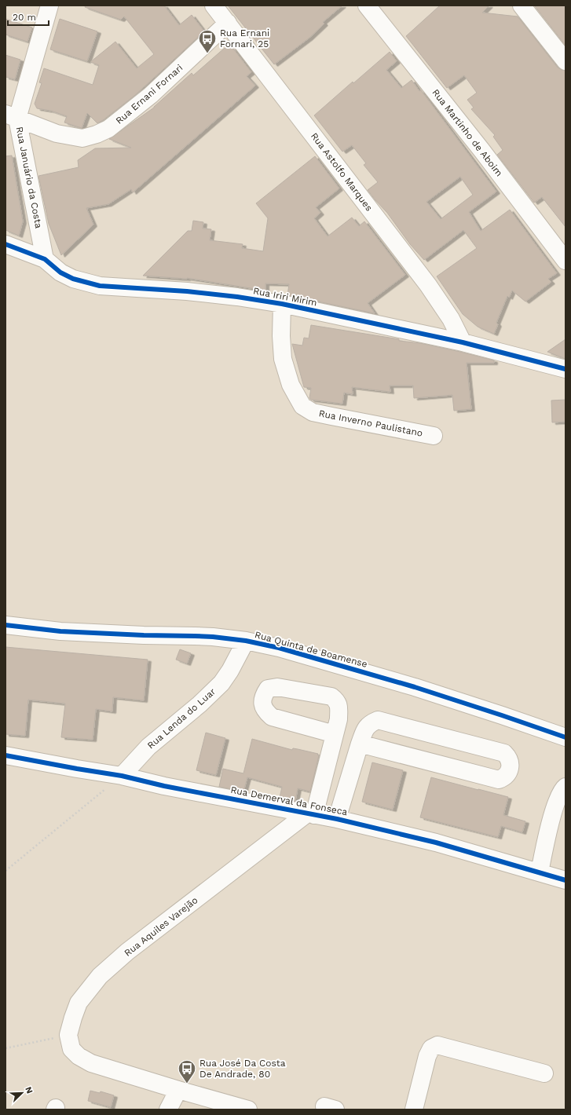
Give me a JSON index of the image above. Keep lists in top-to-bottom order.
{
  "streets": {
    "street": [
      "Rua Ernani Fornari",
      "Rua Martinho de Aboim",
      "Rua Astolfo Marques",
      "Rua Januário da Costa",
      "Rua Iriri Mirim",
      "Rua Inverno Paulistano",
      "Rua Quinta de Boamense",
      "Rua Lenda do Luar",
      "Rua Demerval da Fonseca",
      "Rua Aquiles Varejão"
    ]
  },
  "crossings": [
    ["Rua Ernani Fornari", "Rua Astolfo Marques"],
    ["Rua Ernani Fornari", "Rua Januário da Costa"],
    ["Rua Astolfo Marques", "Rua Iriri Mirim"],
    ["Rua Januário da Costa", "Rua Iriri Mirim"],
    ["Rua Iriri Mirim", "Rua Inverno Paulistano"],
    ["Rua Quinta de Boamense", "Rua Lenda do Luar"],
    ["Rua Lenda do Luar", "Rua Demerval da Fonseca"],
    ["Rua Demerval da Fonseca", "Rua Aquiles Varejão"]
  ],
  "places": {
    "bus stop": ["Rua Ernani Fornari, 25", "Rua José Da Costa De Andrade, 80"]
  },
  "scale_bar": "20 m",
  "north": "top right"
}
